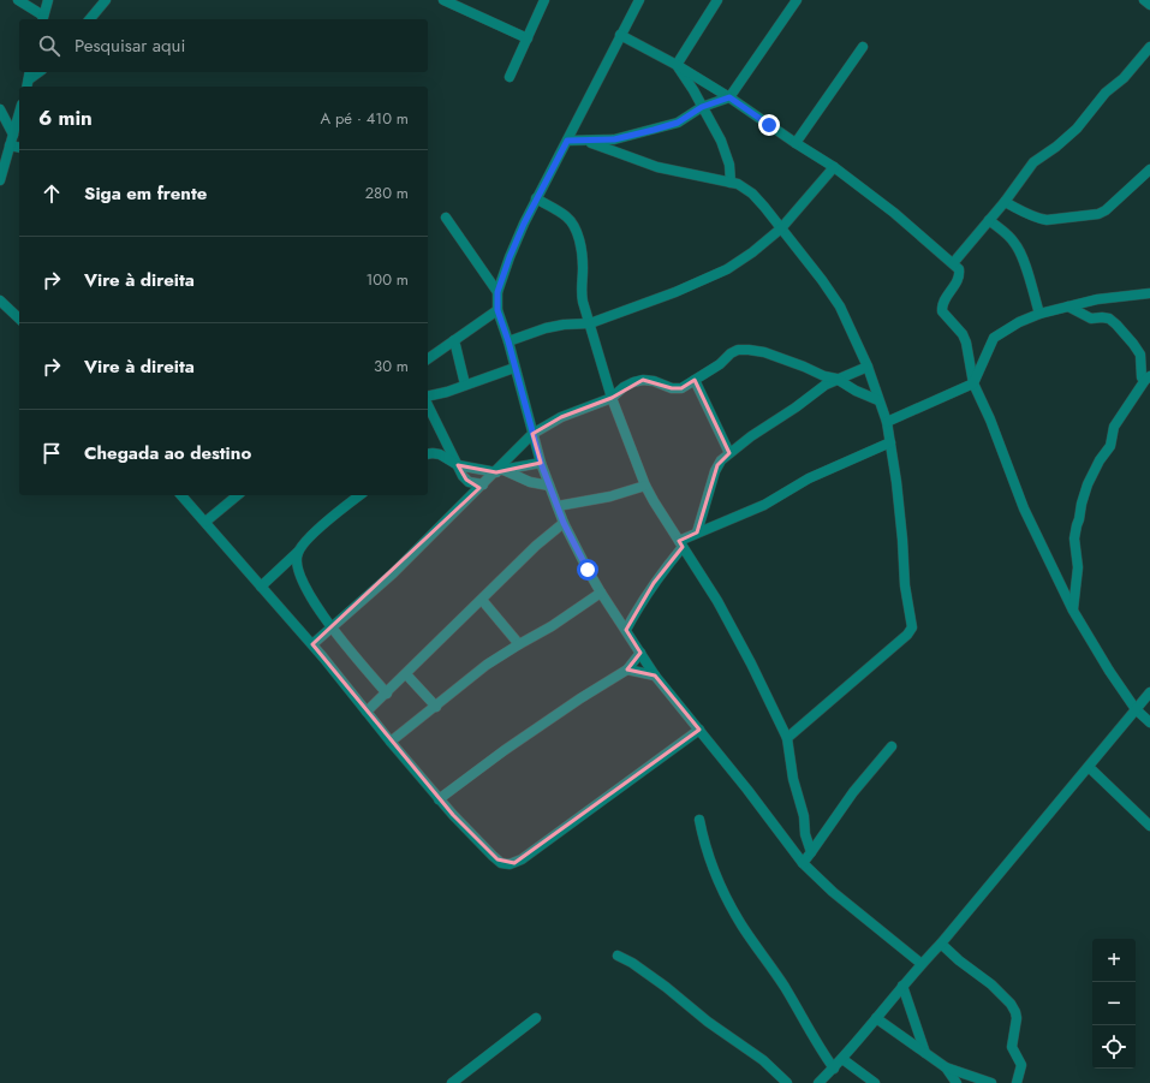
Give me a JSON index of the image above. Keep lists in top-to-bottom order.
{
  "page": {
    "search": "Pesquisar aqui",
    "heading": ["6 min", "A pé · 410 m"],
    "list": [
      ["Siga em frente", "280 m"],
      ["Vire à direita", "100 m"],
      ["Vire à direita", "30 m"],
      "Chegada ao destino"
    ],
    "map_buttons": ["+", "−"]
  }
}
